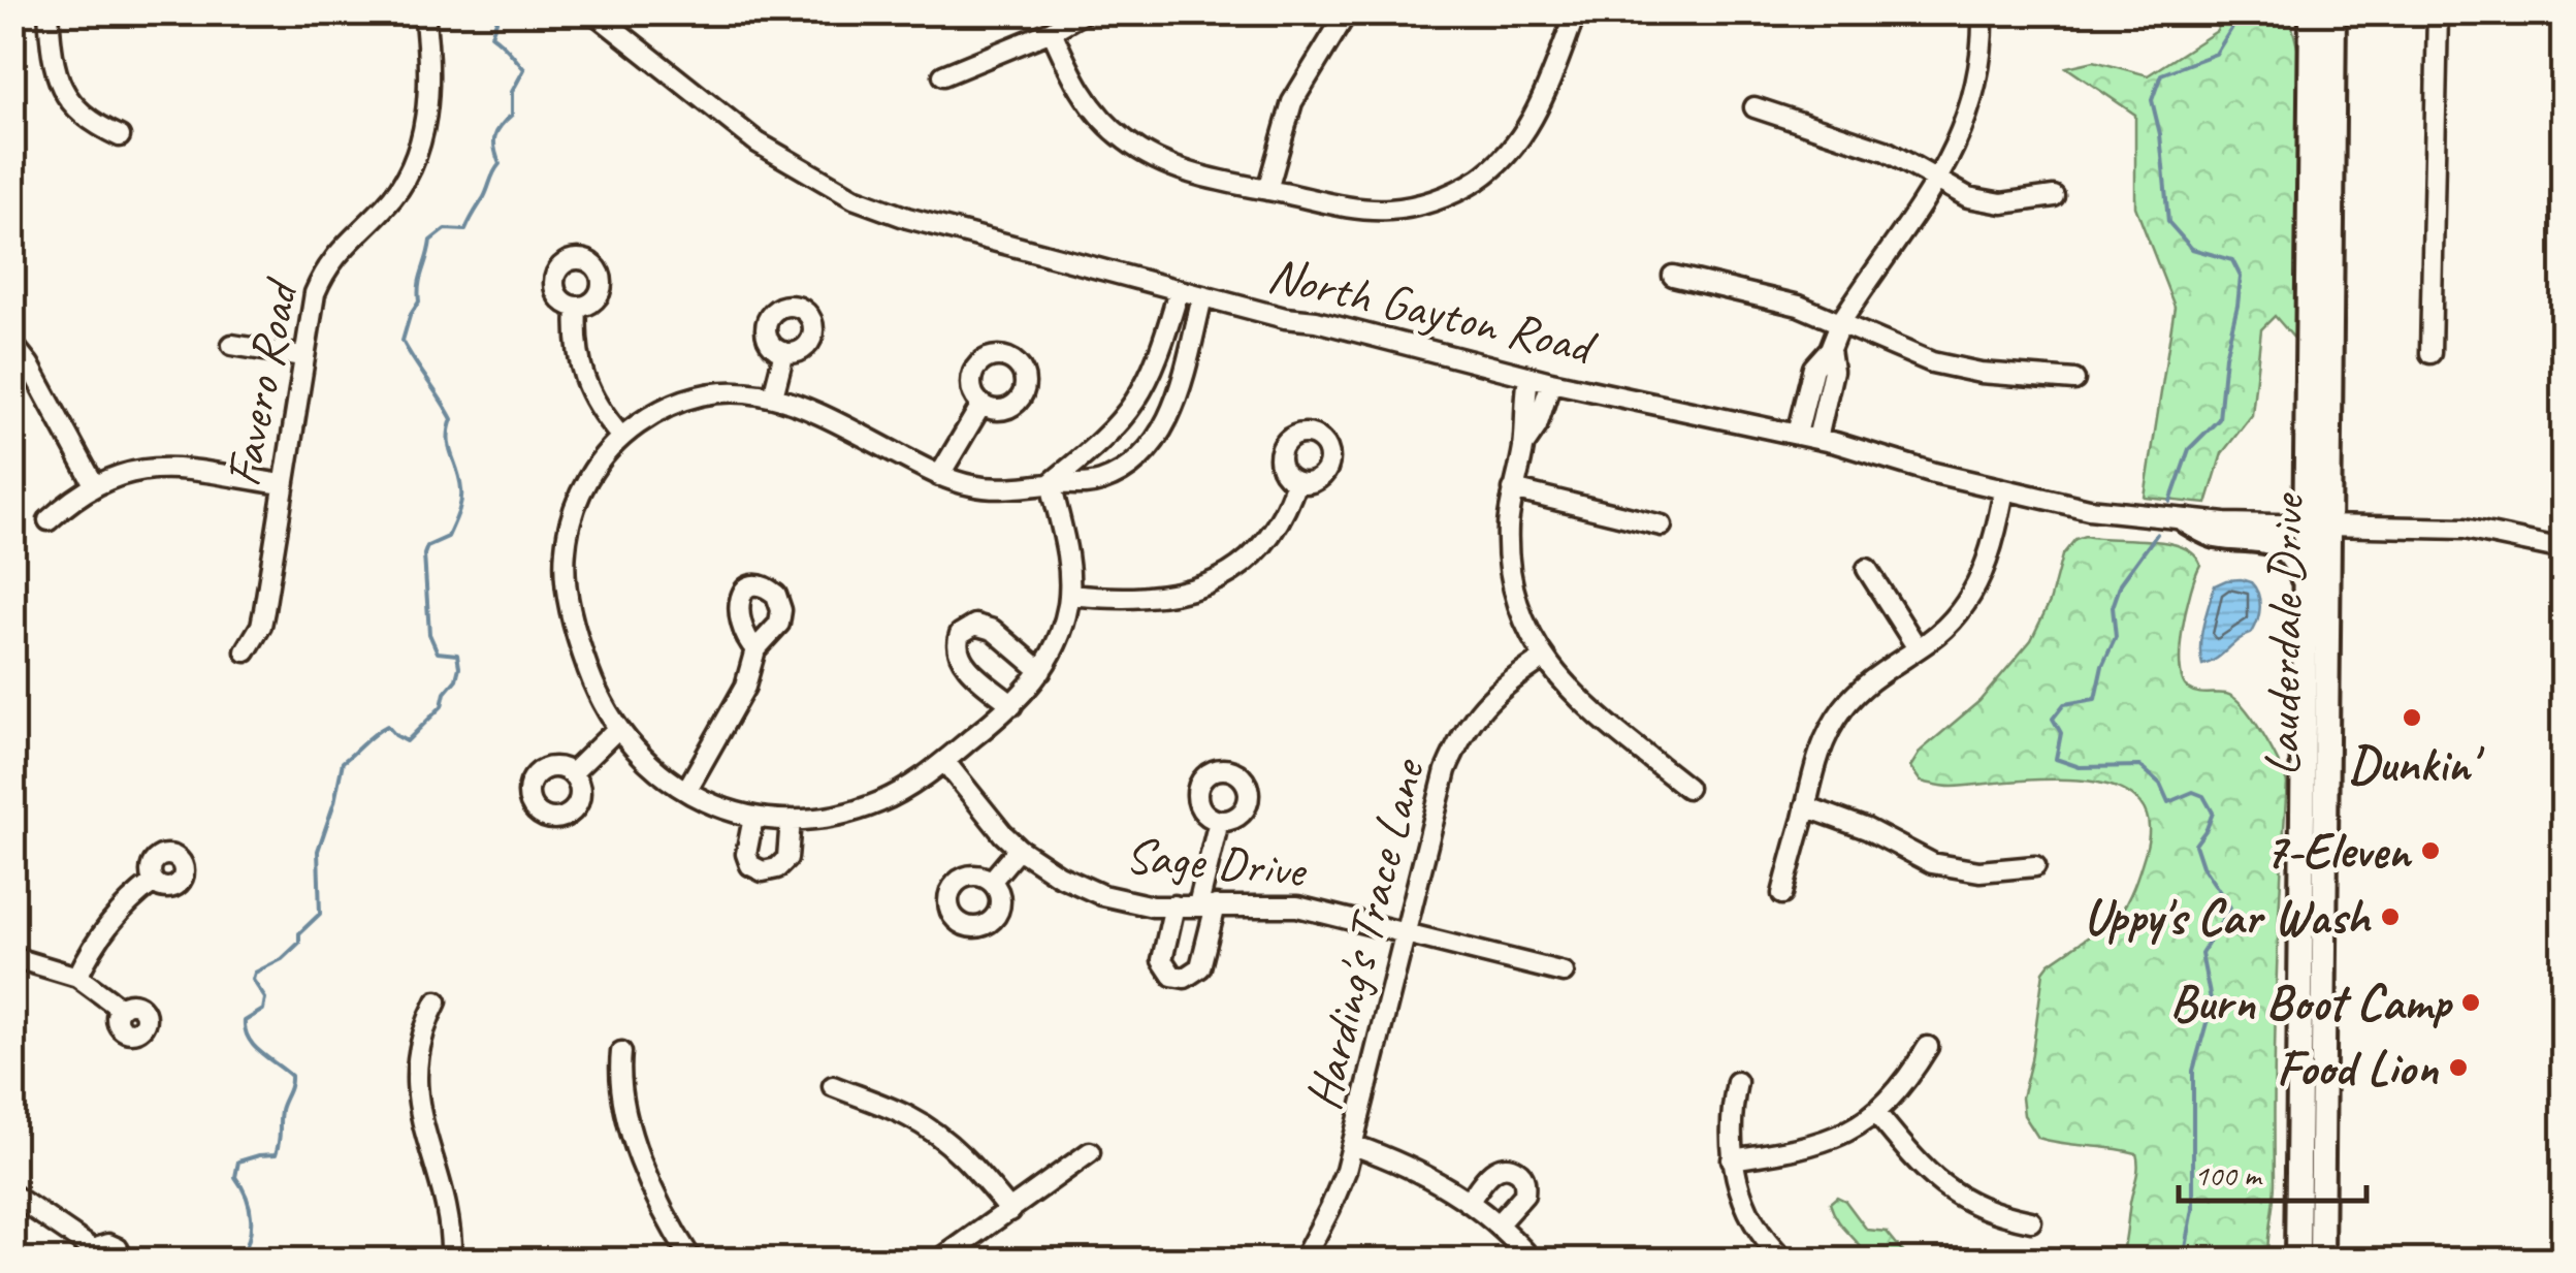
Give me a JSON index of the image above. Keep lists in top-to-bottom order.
{
  "streets": {
    "main road": ["Lauderdale Drive"],
    "street": [
      "North Gayton Road",
      "Favero Road",
      "Sage Drive",
      "Harding's Trace Lane"
    ]
  },
  "crossings": [
    ["North Gayton Road", "Lauderdale Drive"],
    ["Sage Drive", "Harding's Trace Lane"]
  ],
  "places": [
    "Dunkin'",
    "7-Eleven",
    "Uppy's Car Wash",
    "Burn Boot Camp",
    "Food Lion"
  ],
  "scale_bar": "100 m"
}
